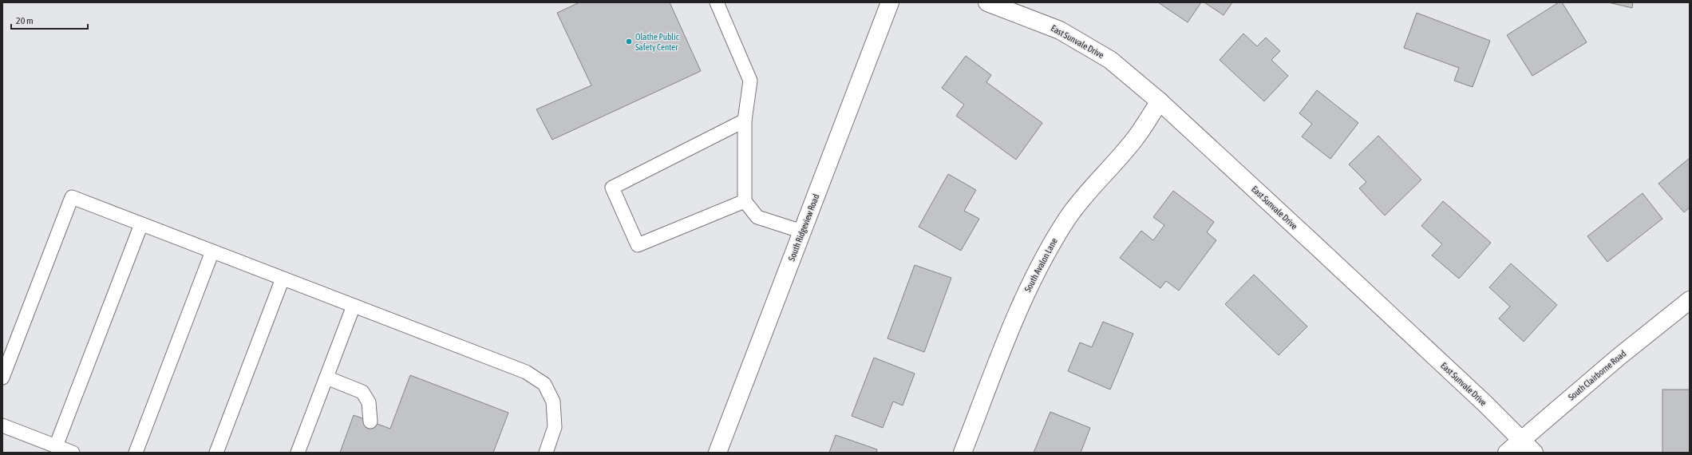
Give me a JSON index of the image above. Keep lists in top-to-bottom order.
{
  "streets": {
    "street": [
      "East Sunvale Drive",
      "South Ridgeview Road",
      "South Avalon Lane",
      "South Clairborne Road"
    ]
  },
  "crossings": [
    ["East Sunvale Drive", "South Avalon Lane"],
    ["East Sunvale Drive", "South Clairborne Road"]
  ],
  "places": ["Olathe Public Safety Center"],
  "scale_bar": "20 m"
}
